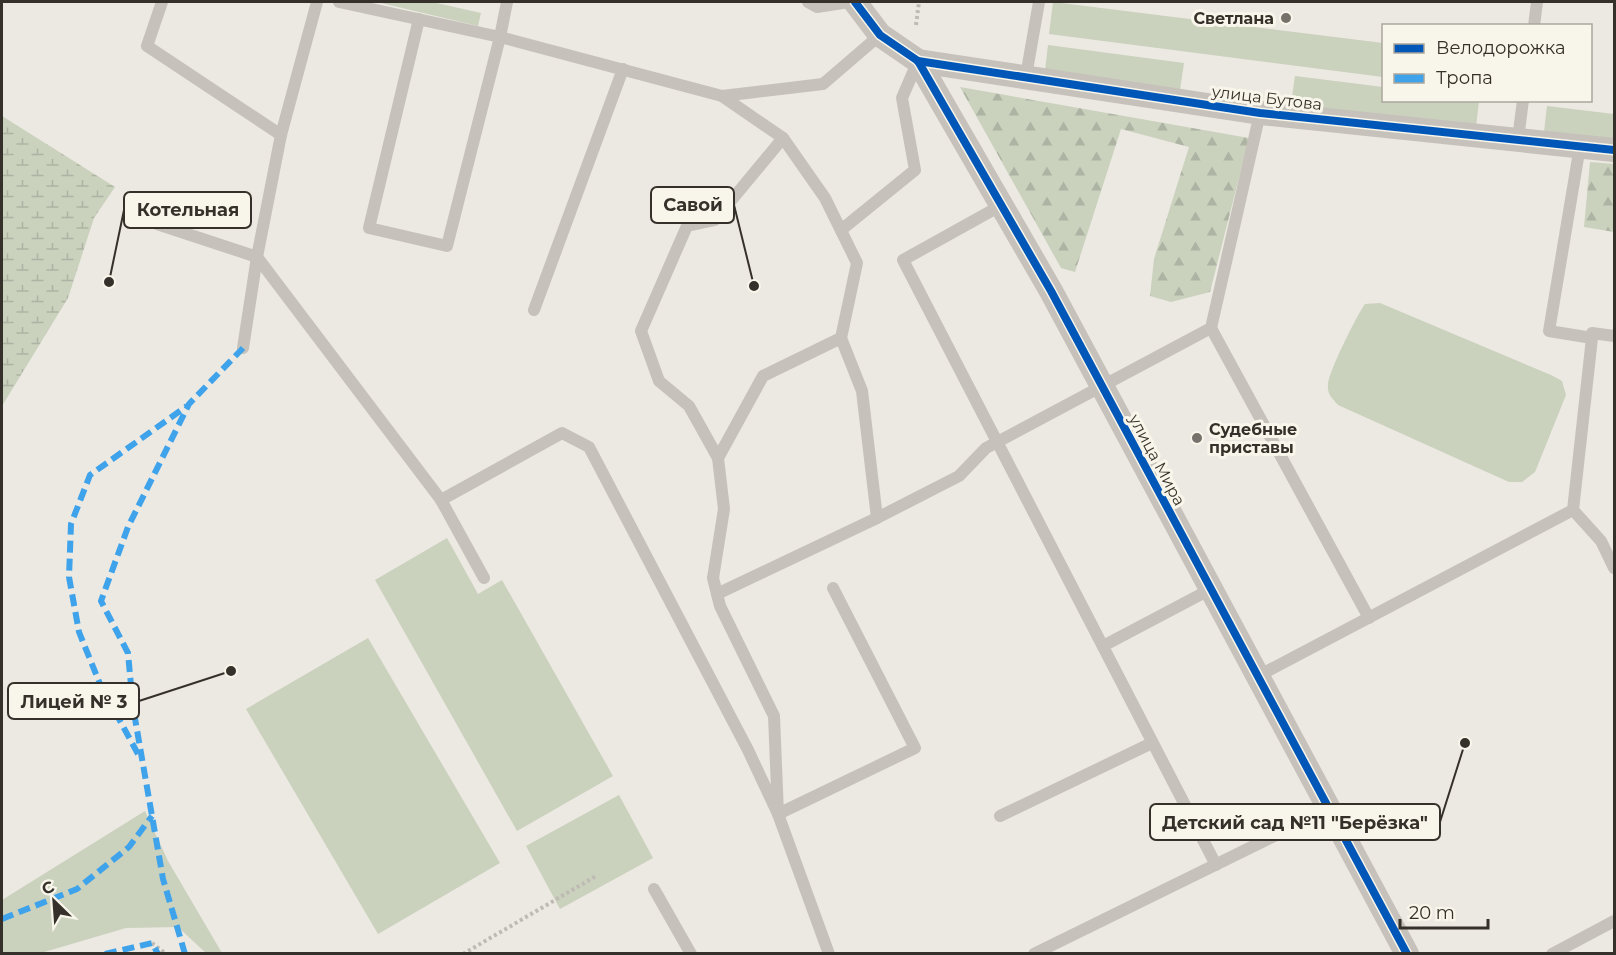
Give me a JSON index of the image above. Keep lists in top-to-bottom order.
{
  "streets": {
    "street": ["улица Бутова", "улица Мира"]
  },
  "crossings": [
    ["улица Бутова", "улица Мира"]
  ],
  "places": [
    "Светлана",
    "Котельная",
    "Савой",
    "Судебные приставы",
    "Лицей № 3",
    "Детский сад №11 \"Берёзка\""
  ],
  "legend": ["Велодорожка", "Тропа"],
  "scale_bar": "20 m",
  "north": "top left"
}
